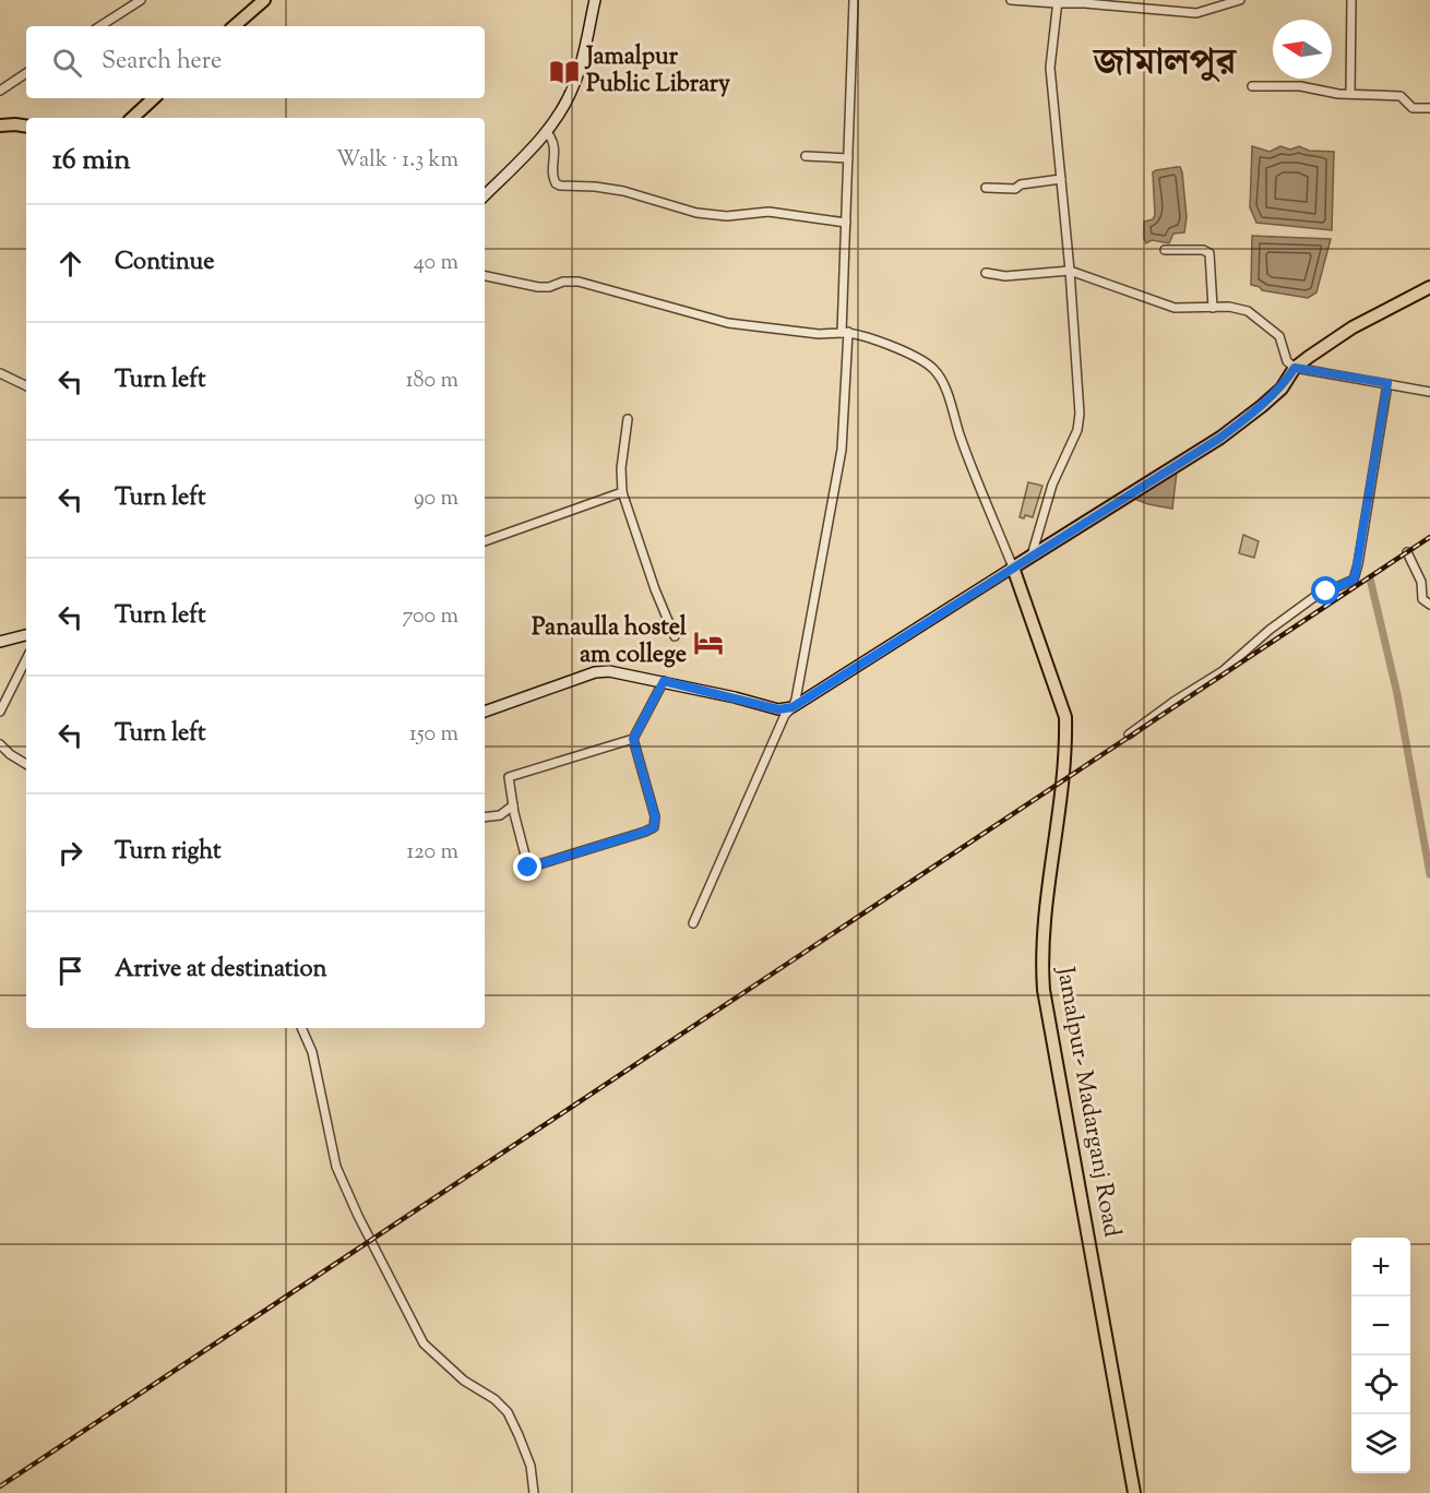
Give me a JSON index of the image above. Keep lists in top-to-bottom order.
{
  "streets": {
    "main road": ["Jamalpur- Madarganj Road"]
  },
  "districts": ["জামালপুর"],
  "places": {
    "library": ["Jamalpur Public Library"],
    "hotel": ["Panaulla hostel am college"]
  },
  "north": "left",
  "page": {
    "search": "Search here",
    "heading": ["16 min", "Walk · 1.3 km"],
    "list": [
      ["Continue", "40 m"],
      ["Turn left", "180 m"],
      ["Turn left", "90 m"],
      ["Turn left", "700 m"],
      ["Turn left", "150 m"],
      ["Turn right", "120 m"],
      "Arrive at destination"
    ],
    "map_buttons": ["+", "−"]
  }
}
